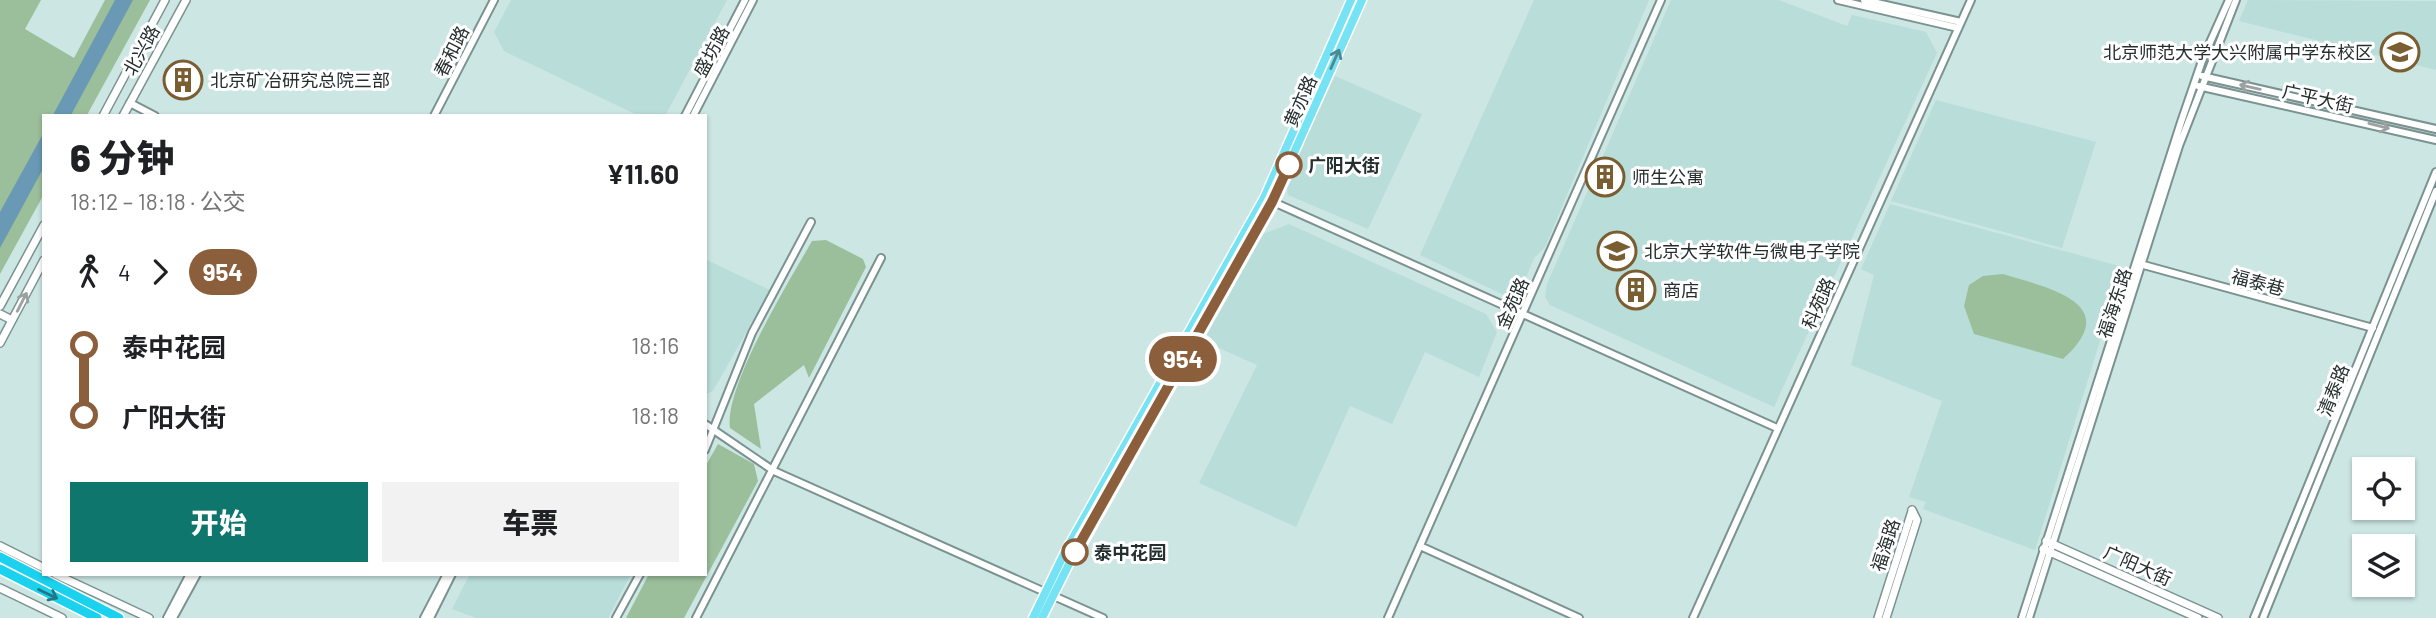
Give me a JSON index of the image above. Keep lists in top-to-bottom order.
{
  "streets": {
    "main road": [
      "北兴路",
      "黄亦路",
      "福海路",
      "广阳大街"
    ],
    "street": [
      "春和路",
      "盛坊路",
      "广平大街",
      "福泰巷",
      "金苑路",
      "科苑路",
      "福海东路",
      "清泰路"
    ]
  },
  "crossings": [
    ["广平大街", "福海东路"],
    ["福泰巷", "福海东路"],
    ["福泰巷", "清泰路"],
    ["福海东路", "广阳大街"]
  ],
  "places": {
    "school or university": ["北京师范大学大兴附属中学东校区", "北京大学软件与微电子学院"],
    "building": ["北京矿冶研究总院三部", "师生公寓", "商店"],
    "other": ["广阳大街", "泰中花园"]
  },
  "lines": ["bus line 954"],
  "page": {
    "on_map": "954",
    "heading": ["6 分钟", "18:12 – 18:18 · 公交", "¥11.60"],
    "legs": ["4", "954"],
    "list": [
      {
        "name": "泰中花园",
        "value": "18:16"
      },
      {
        "name": "广阳大街",
        "value": "18:18"
      }
    ],
    "buttons": ["开始", "车票"]
  }
}
